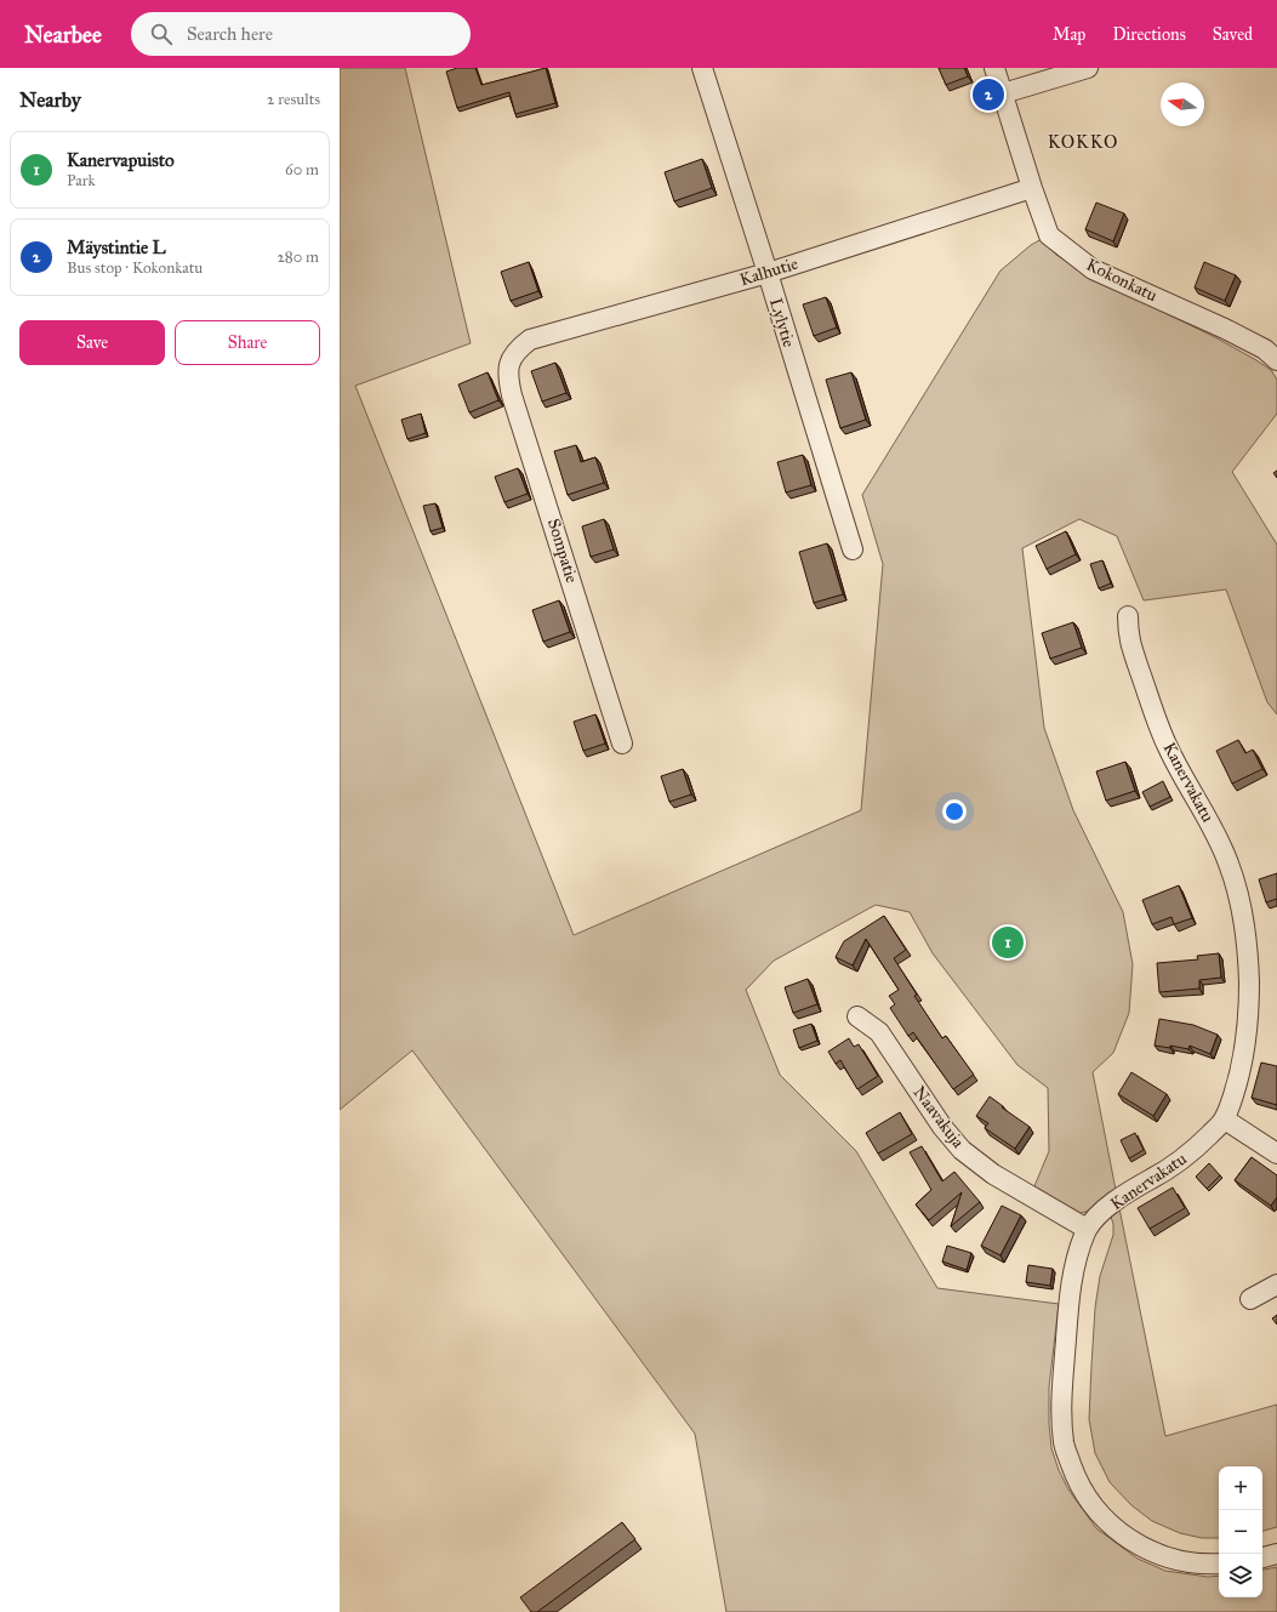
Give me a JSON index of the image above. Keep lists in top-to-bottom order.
{
  "streets": {
    "street": [
      "Kalhutie",
      "Kokonkatu",
      "Lylytie",
      "Sompatie",
      "Kanervakatu",
      "Naavakuja"
    ]
  },
  "crossings": [
    ["Kalhutie", "Kokonkatu"],
    ["Kalhutie", "Lylytie"],
    ["Kalhutie", "Sompatie"],
    ["Kanervakatu", "Naavakuja"]
  ],
  "districts": ["KOKKO"],
  "north": "left",
  "page": {
    "header": "Nearbee",
    "search": "Search here",
    "nav": ["Map", "Directions", "Saved"],
    "heading": ["Nearby", "2 results"],
    "pins": ["2", "1"],
    "list": [
      {
        "mark": "1",
        "name": "Kanervapuisto",
        "note": "Park",
        "value": "60 m"
      },
      {
        "mark": "2",
        "name": "Mäystintie L",
        "note": "Bus stop · Kokonkatu",
        "value": "280 m"
      }
    ],
    "buttons": ["Save", "Share"],
    "map_buttons": ["+", "−"]
  }
}
